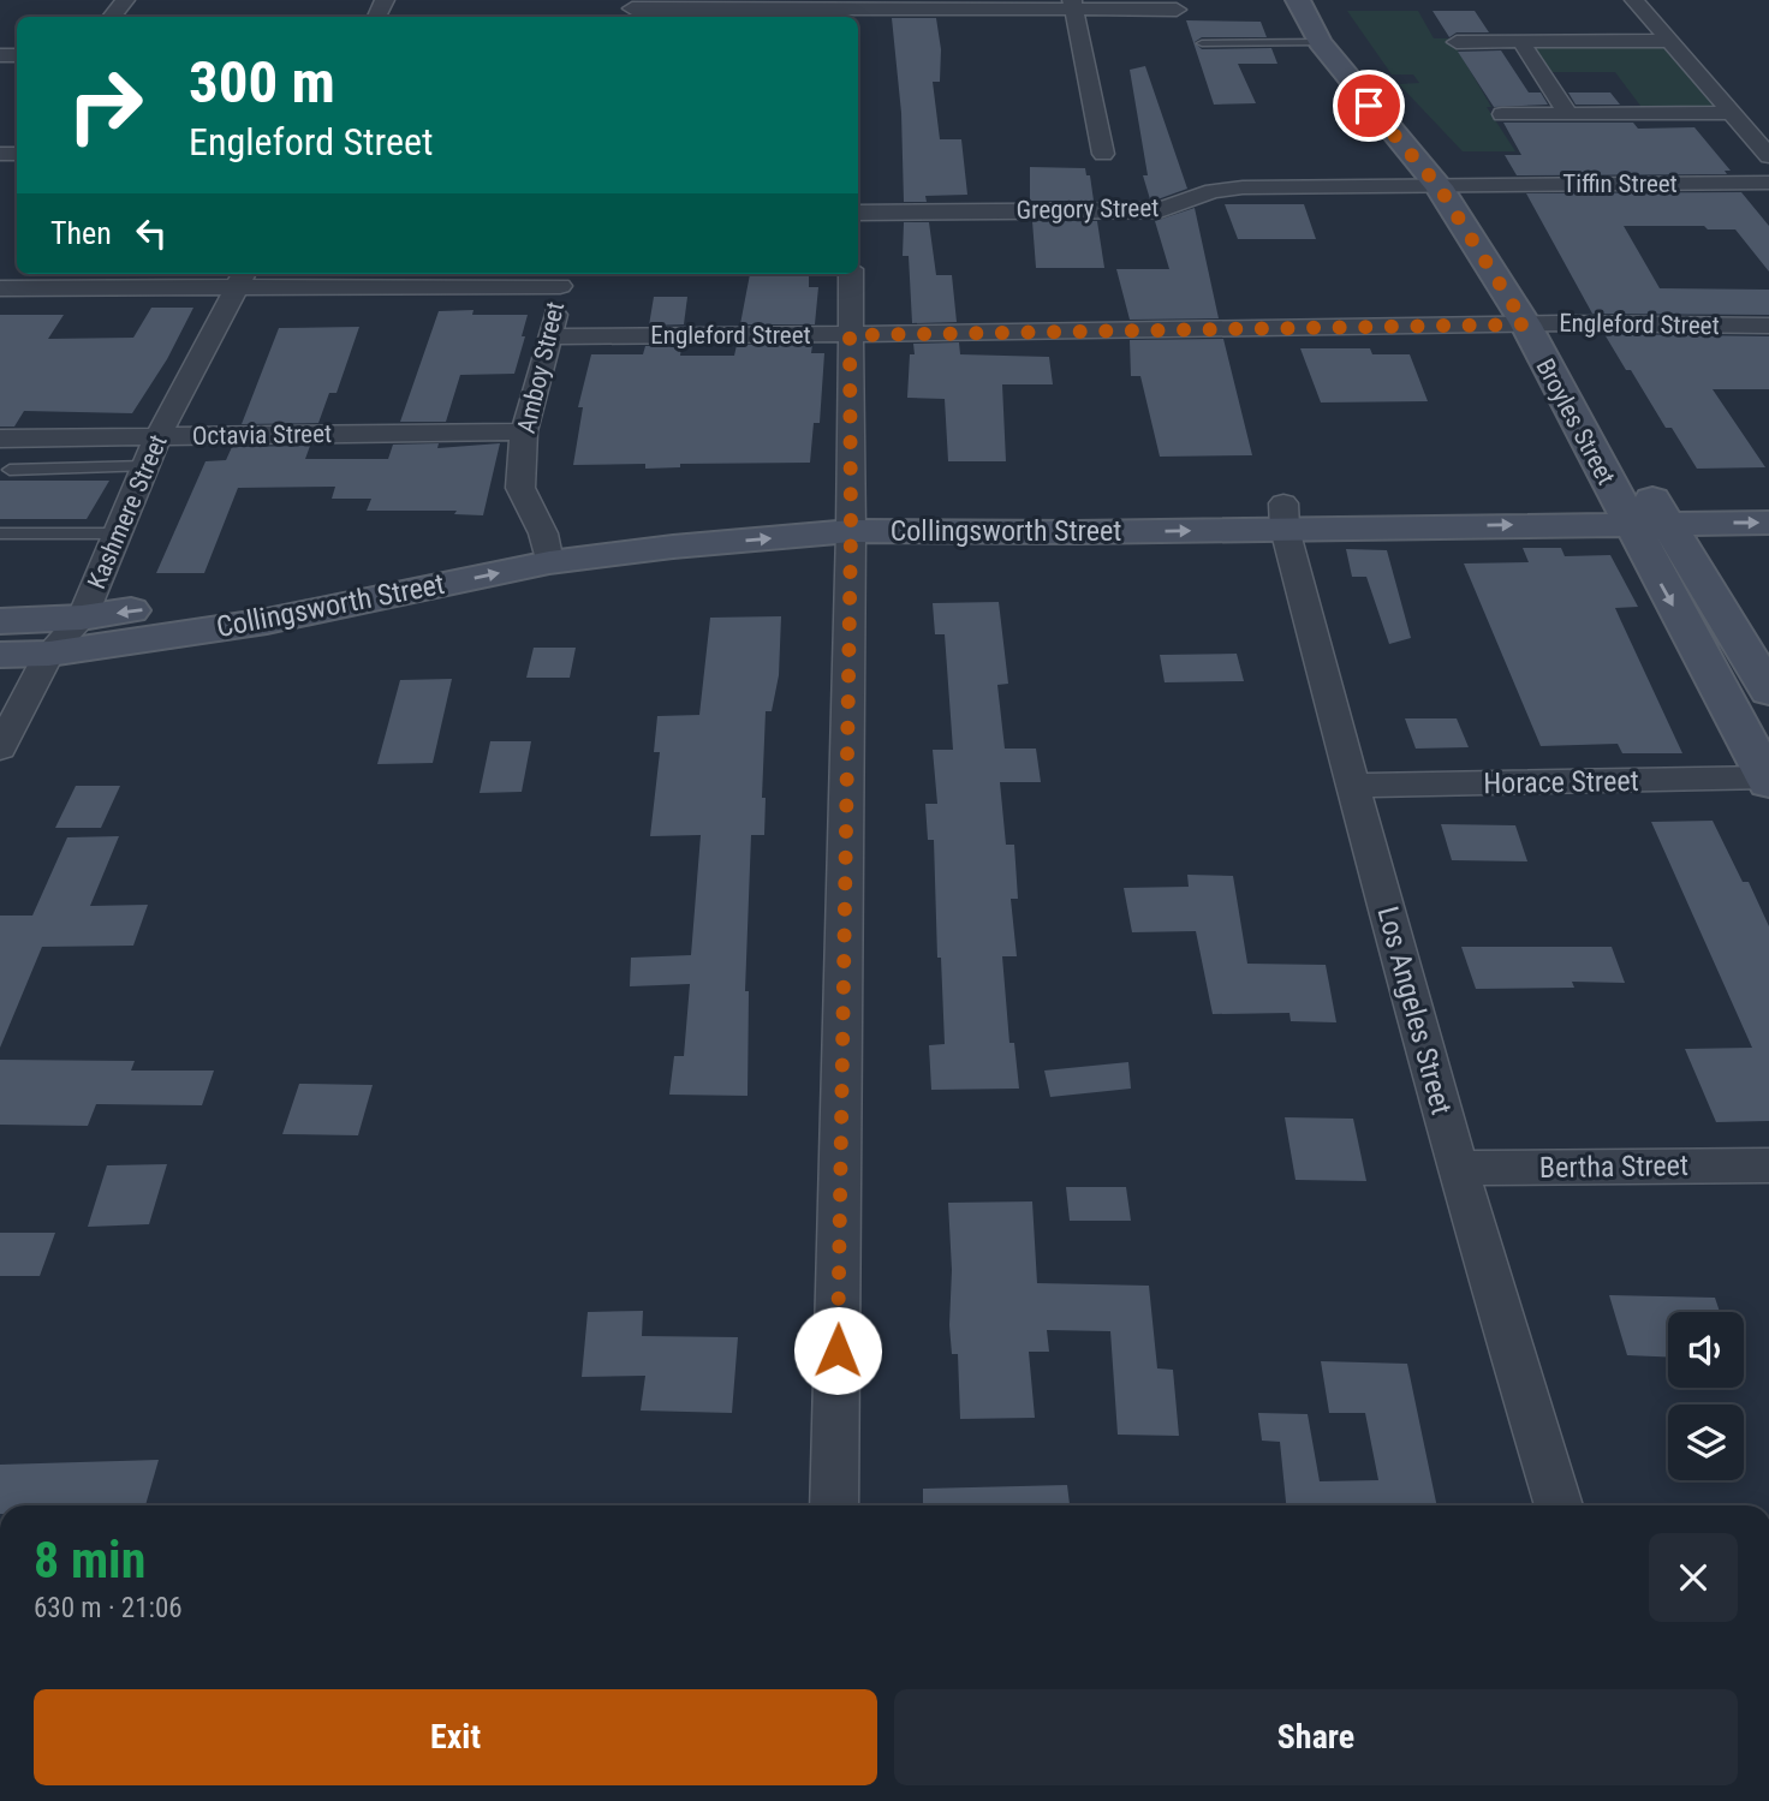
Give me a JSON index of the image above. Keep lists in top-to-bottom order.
{
  "streets": {
    "main road": ["Broyles Street", "Collingsworth Street"],
    "street": [
      "Tiffin Street",
      "Gregory Street",
      "Engleford Street",
      "Amboy Street",
      "Octavia Street",
      "Kashmere Street",
      "Horace Street",
      "Los Angeles Street",
      "Bertha Street"
    ]
  },
  "crossings": [
    ["Tiffin Street", "Gregory Street"],
    ["Tiffin Street", "Broyles Street"],
    ["Gregory Street", "Broyles Street"],
    ["Engleford Street", "Amboy Street"],
    ["Engleford Street", "Broyles Street"],
    ["Amboy Street", "Octavia Street"],
    ["Amboy Street", "Collingsworth Street"],
    ["Broyles Street", "Collingsworth Street"],
    ["Broyles Street", "Horace Street"],
    ["Octavia Street", "Kashmere Street"],
    ["Kashmere Street", "Collingsworth Street"],
    ["Collingsworth Street", "Los Angeles Street"],
    ["Horace Street", "Los Angeles Street"],
    ["Los Angeles Street", "Bertha Street"]
  ],
  "page": {
    "turn": ["300 m", "Engleford Street"],
    "then": "Then",
    "heading": ["8 min", "630 m · 21:06"],
    "buttons": ["Exit", "Share"]
  }
}
